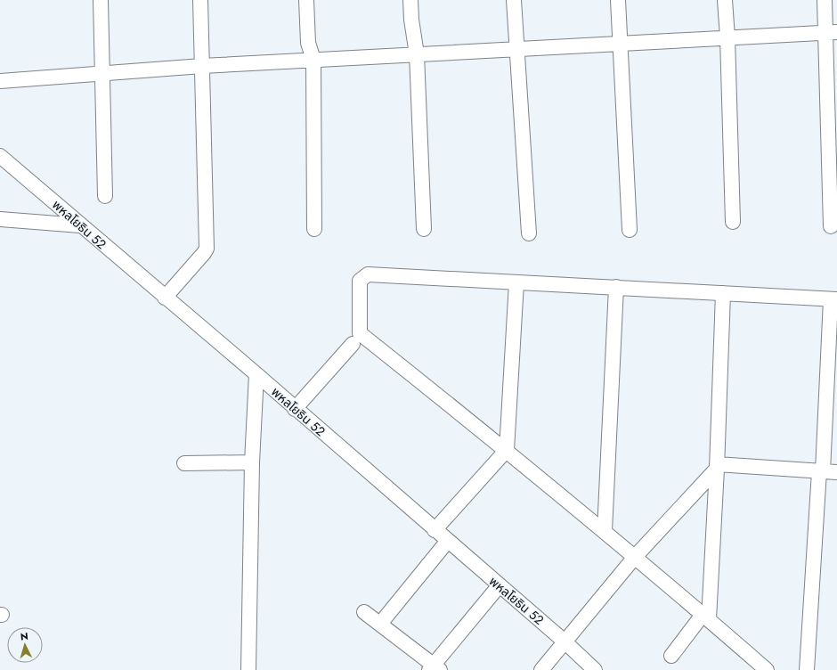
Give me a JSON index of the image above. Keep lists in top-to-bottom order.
{
  "streets": {
    "street": ["พหลโยธิน 52"]
  },
  "north": "top"
}
